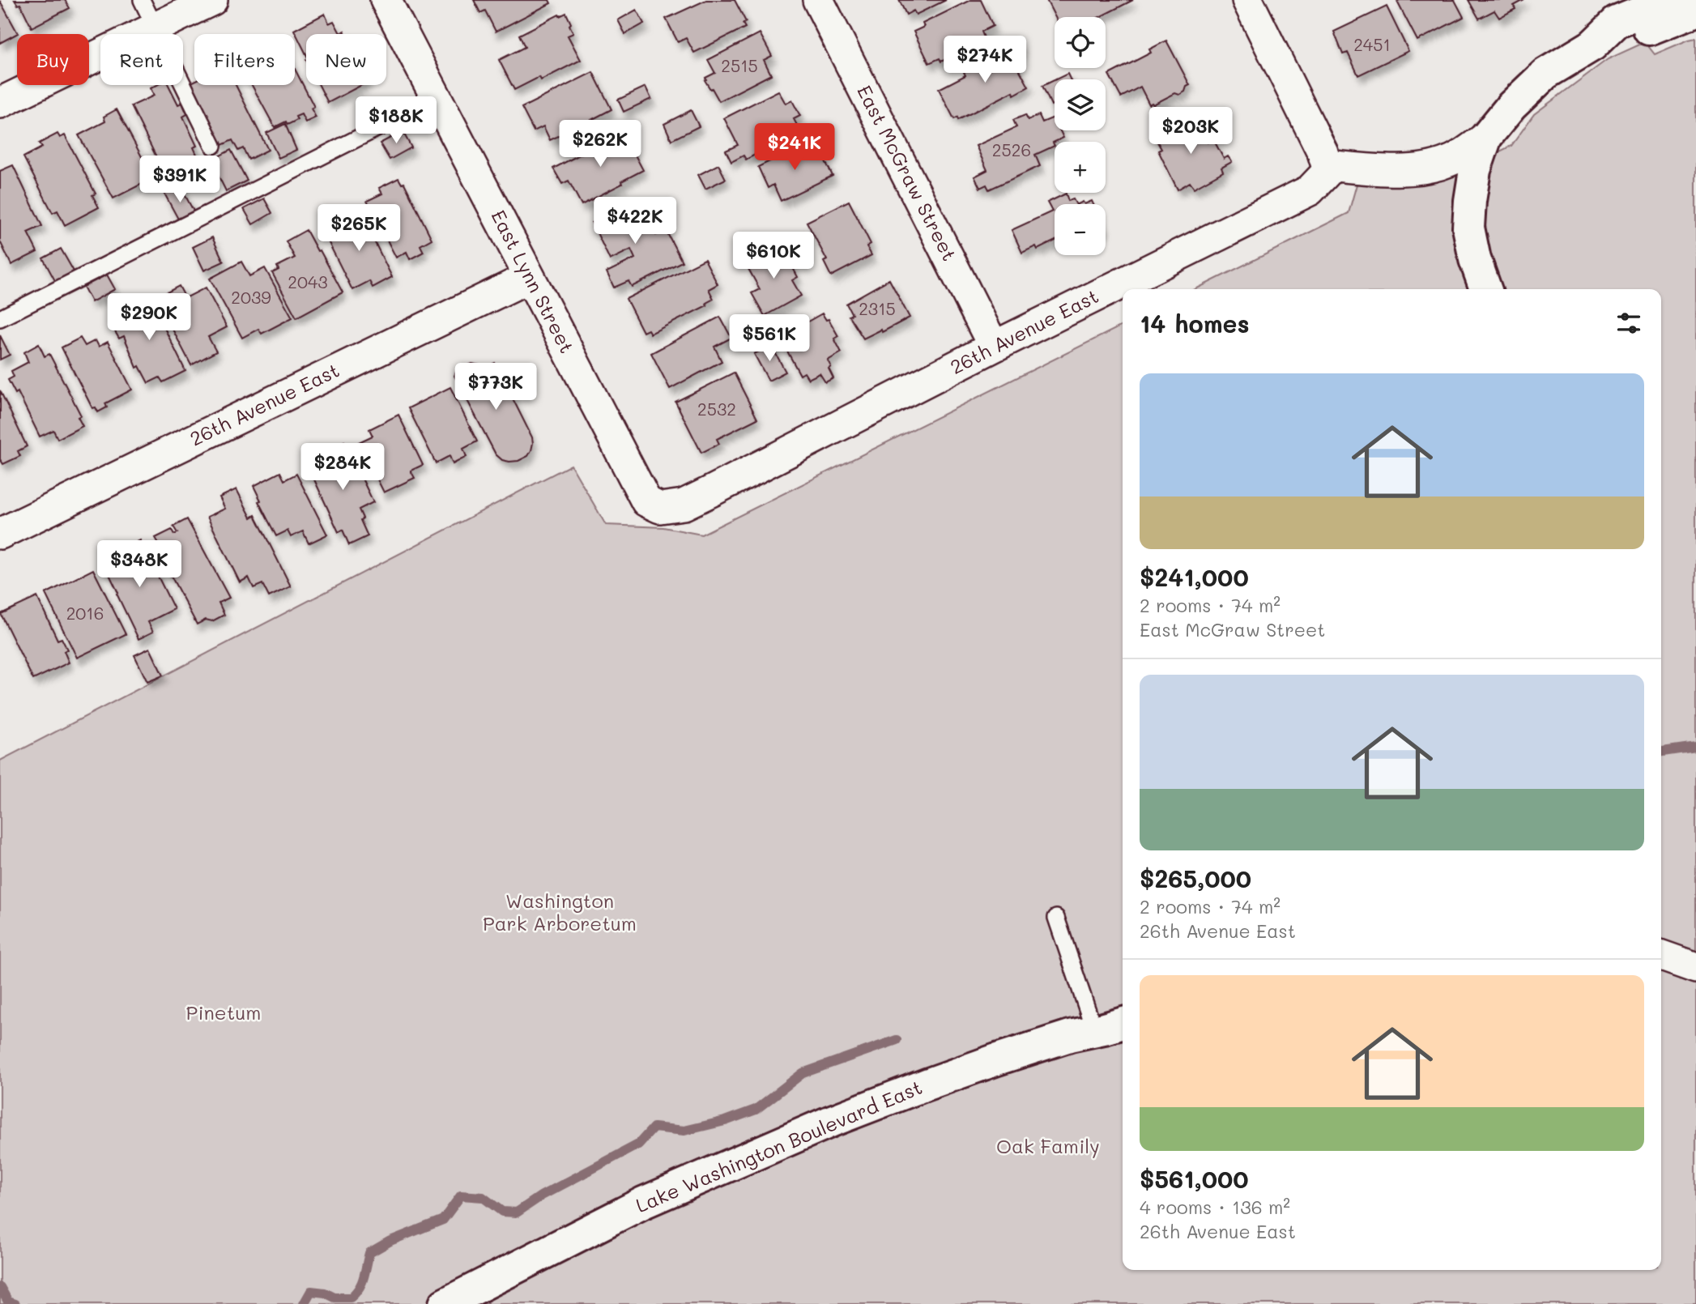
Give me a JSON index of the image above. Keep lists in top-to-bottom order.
{
  "streets": {
    "main road": ["Lake Washington Boulevard East"],
    "street": ["East McGraw Street", "East Lynn Street", "26th Avenue East"]
  },
  "crossings": [
    ["East McGraw Street", "26th Avenue East"],
    ["East Lynn Street", "26th Avenue East"]
  ],
  "parks": ["Washington Park Arboretum", "Pinetum", "Oak Family"],
  "house_numbers": [
    "2451",
    "2515",
    "2526",
    "2043",
    "2039",
    "2315",
    "2532",
    "2016"
  ],
  "page": {
    "map_buttons": ["+", "−"],
    "chip": [
      "Buy",
      "Rent",
      "Filters",
      "New"
    ],
    "price": [
      "$274K",
      "$188K",
      "$203K",
      "$262K",
      "$241K",
      "$391K",
      "$422K",
      "$265K",
      "$610K",
      "$290K",
      "$561K",
      "$773K",
      "$284K",
      "$348K"
    ],
    "heading": "14 homes",
    "list": [
      {
        "name": "$241,000",
        "note": "2 rooms · 74 m² · East McGraw Street"
      },
      {
        "name": "$265,000",
        "note": "2 rooms · 74 m² · 26th Avenue East"
      },
      {
        "name": "$561,000",
        "note": "4 rooms · 136 m² · 26th Avenue East"
      }
    ]
  }
}
